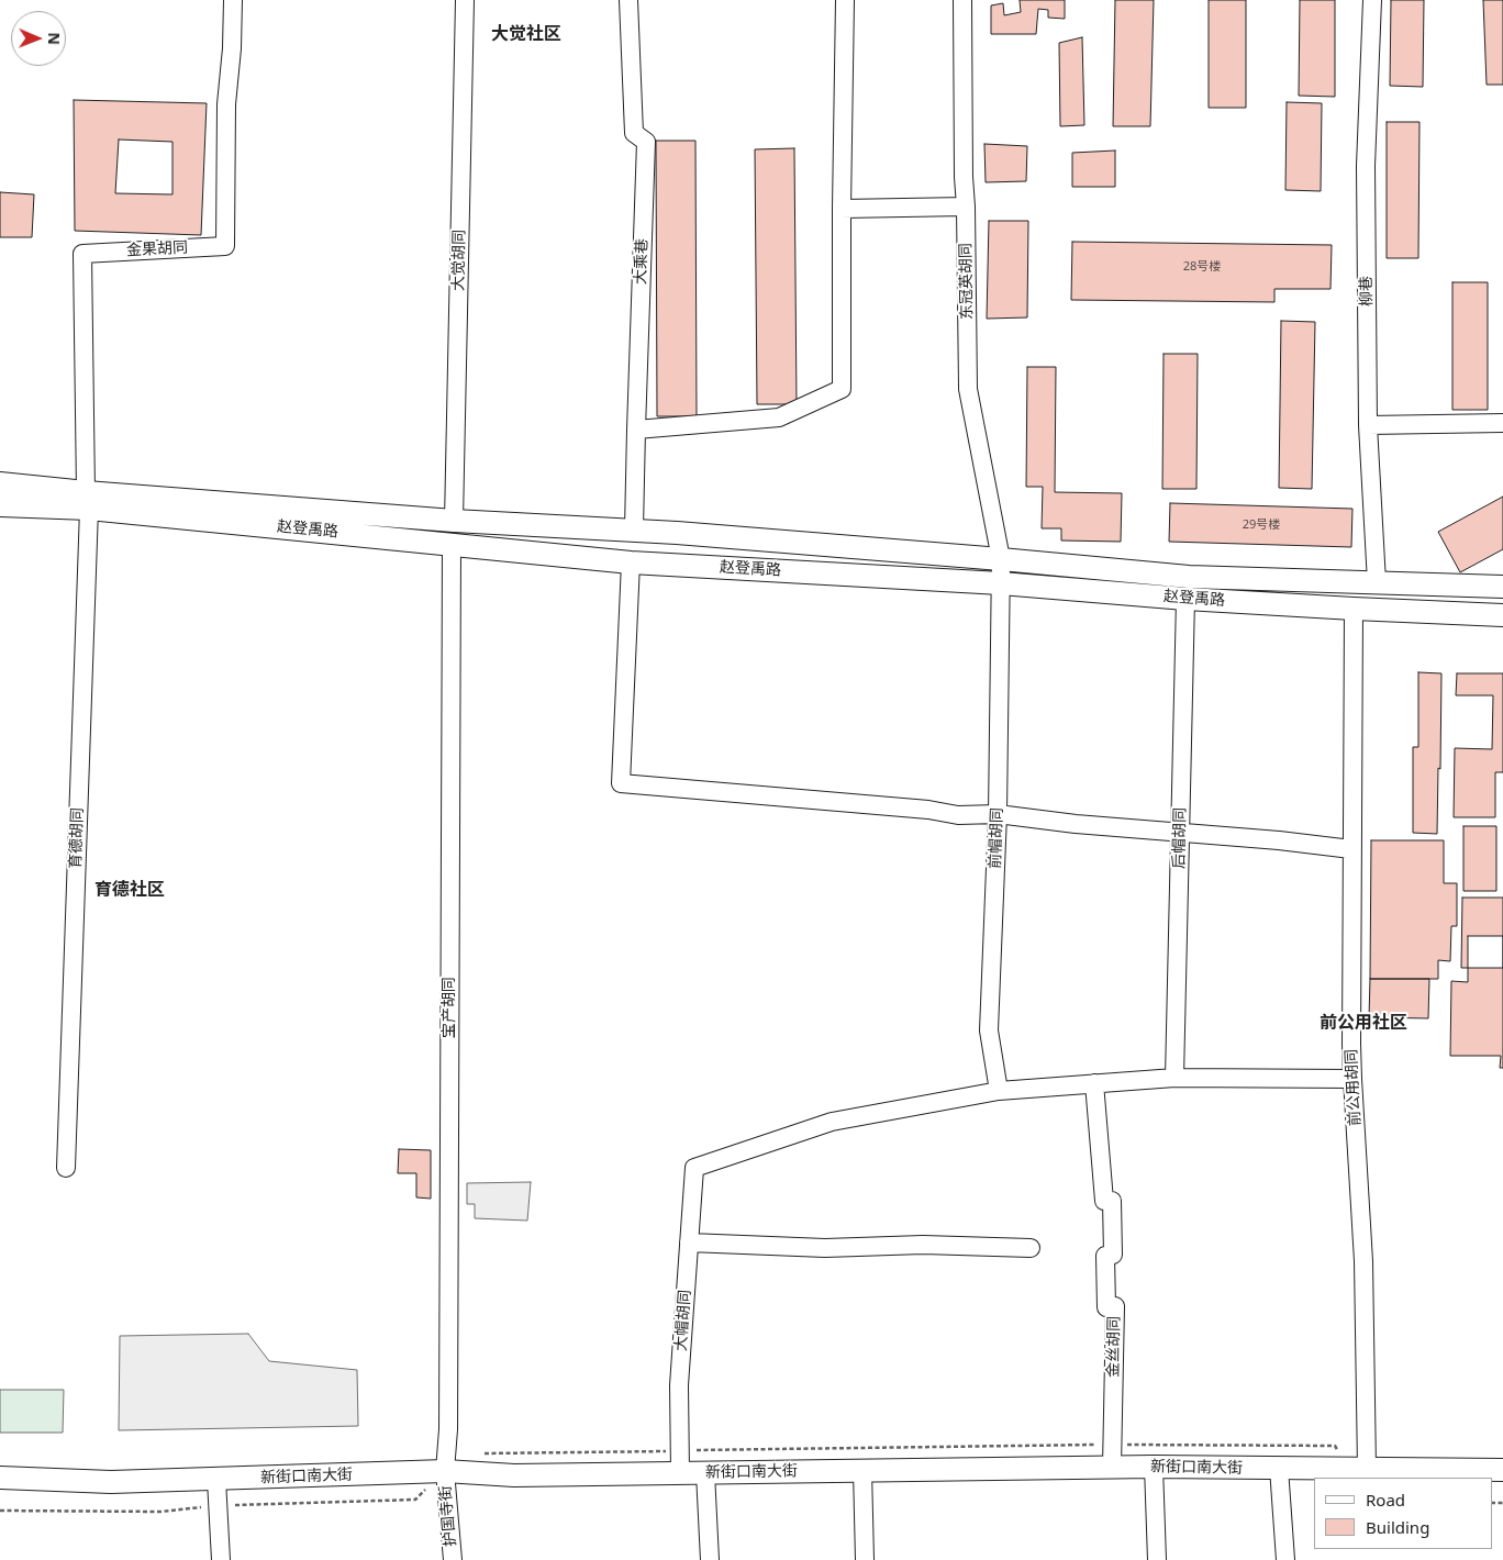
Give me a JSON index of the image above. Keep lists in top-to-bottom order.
{
  "streets": {
    "main road": ["赵登禹路", "新街口南大街"],
    "street": [
      "金果胡同",
      "大觉胡同",
      "大乘巷",
      "东冠英胡同",
      "柳巷",
      "育德胡同",
      "前帽胡同",
      "后帽胡同",
      "宝产胡同",
      "前公用胡同",
      "大帽胡同",
      "金丝胡同",
      "护国寺街"
    ]
  },
  "crossings": [
    ["金果胡同", "赵登禹路"],
    ["金果胡同", "育德胡同"],
    ["大觉胡同", "赵登禹路"],
    ["大乘巷", "赵登禹路"],
    ["东冠英胡同", "赵登禹路"],
    ["东冠英胡同", "前帽胡同"],
    ["柳巷", "赵登禹路"],
    ["赵登禹路", "育德胡同"],
    ["赵登禹路", "前帽胡同"],
    ["赵登禹路", "后帽胡同"],
    ["赵登禹路", "宝产胡同"],
    ["赵登禹路", "前公用胡同"],
    ["前帽胡同", "大帽胡同"],
    ["宝产胡同", "新街口南大街"],
    ["宝产胡同", "护国寺街"],
    ["前公用胡同", "新街口南大街"],
    ["大帽胡同", "新街口南大街"],
    ["金丝胡同", "新街口南大街"],
    ["新街口南大街", "护国寺街"]
  ],
  "districts": ["大觉社区", "育德社区", "前公用社区"],
  "house_numbers": ["28号楼", "29号楼"],
  "legend": ["Road", "Building"],
  "north": "right"
}
